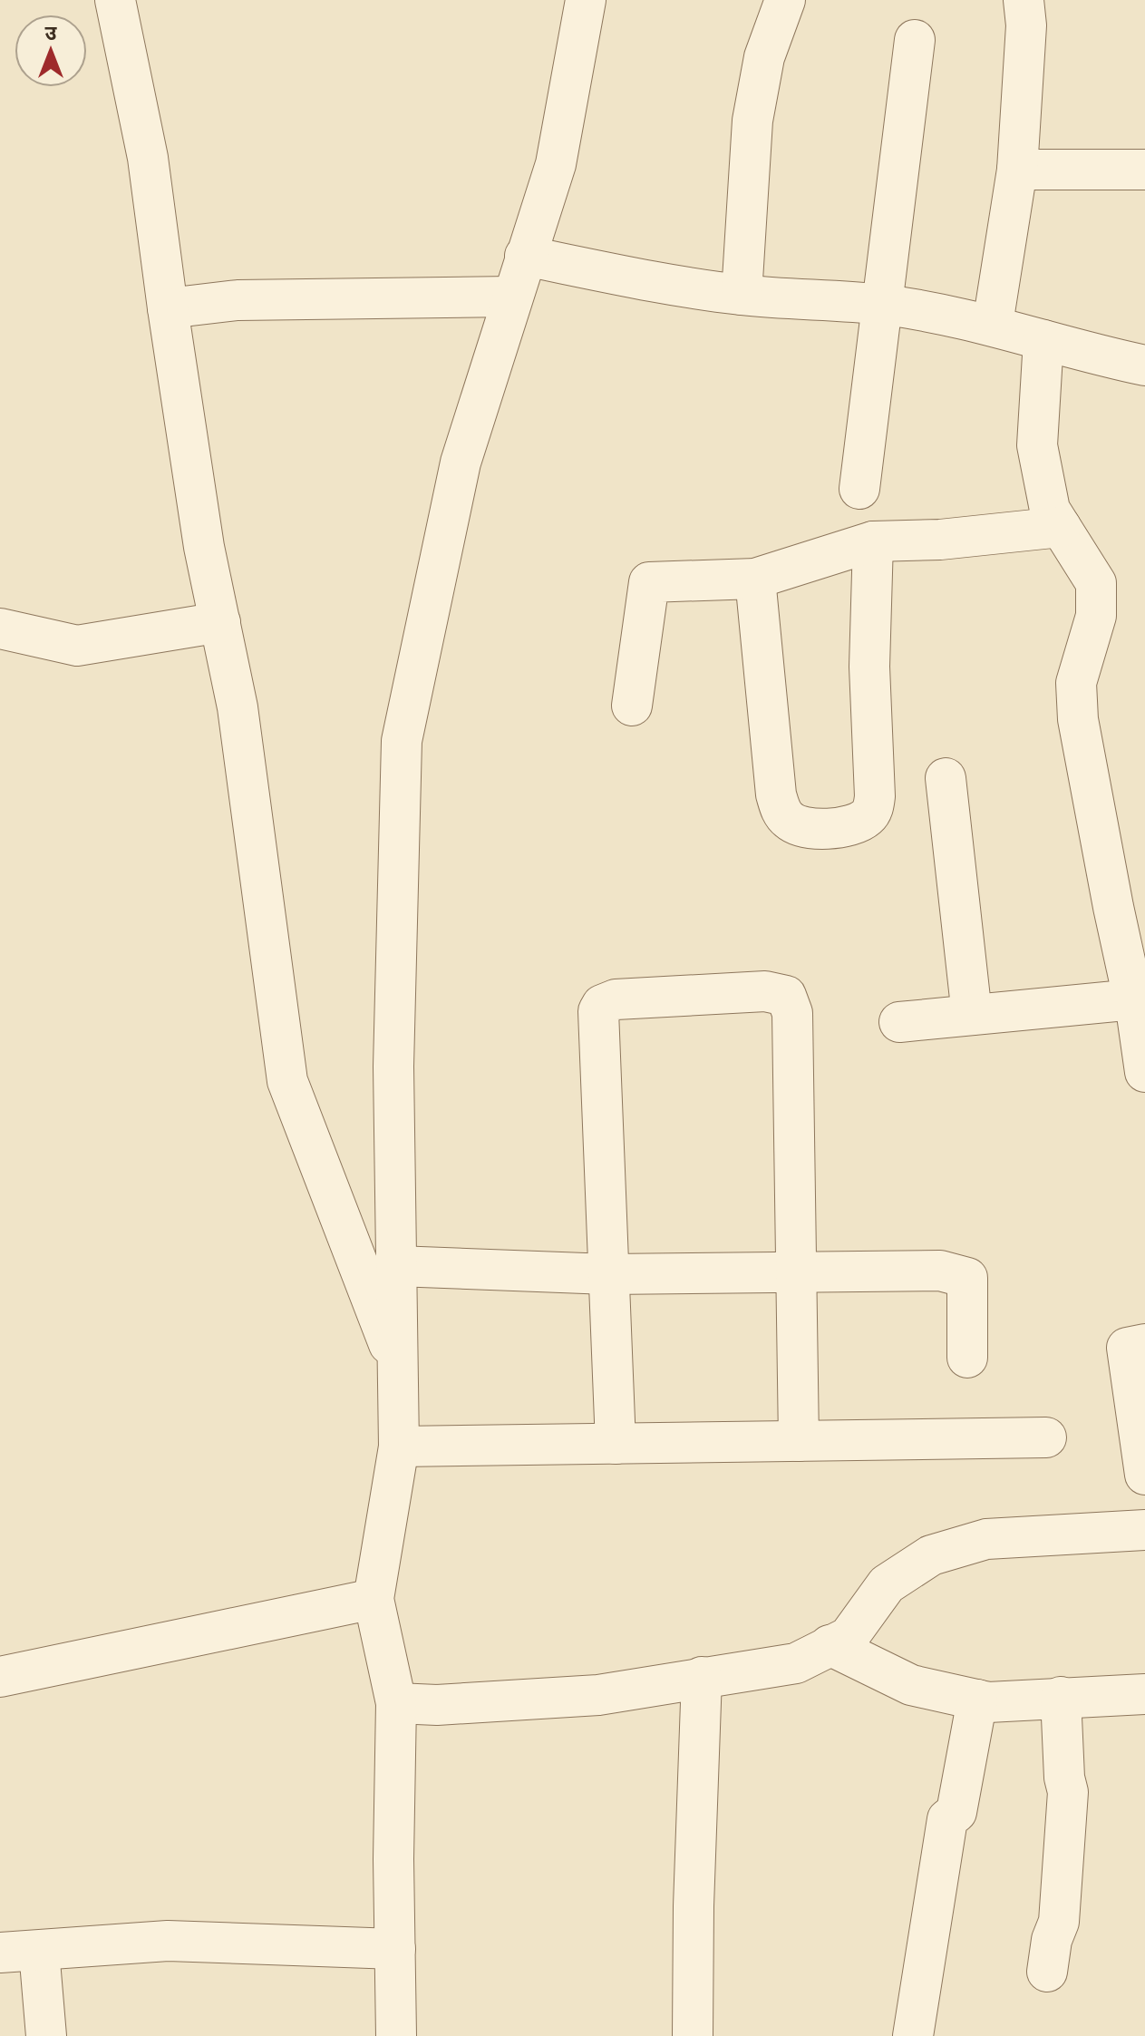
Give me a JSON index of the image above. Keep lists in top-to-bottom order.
{
  "north": "top"
}
